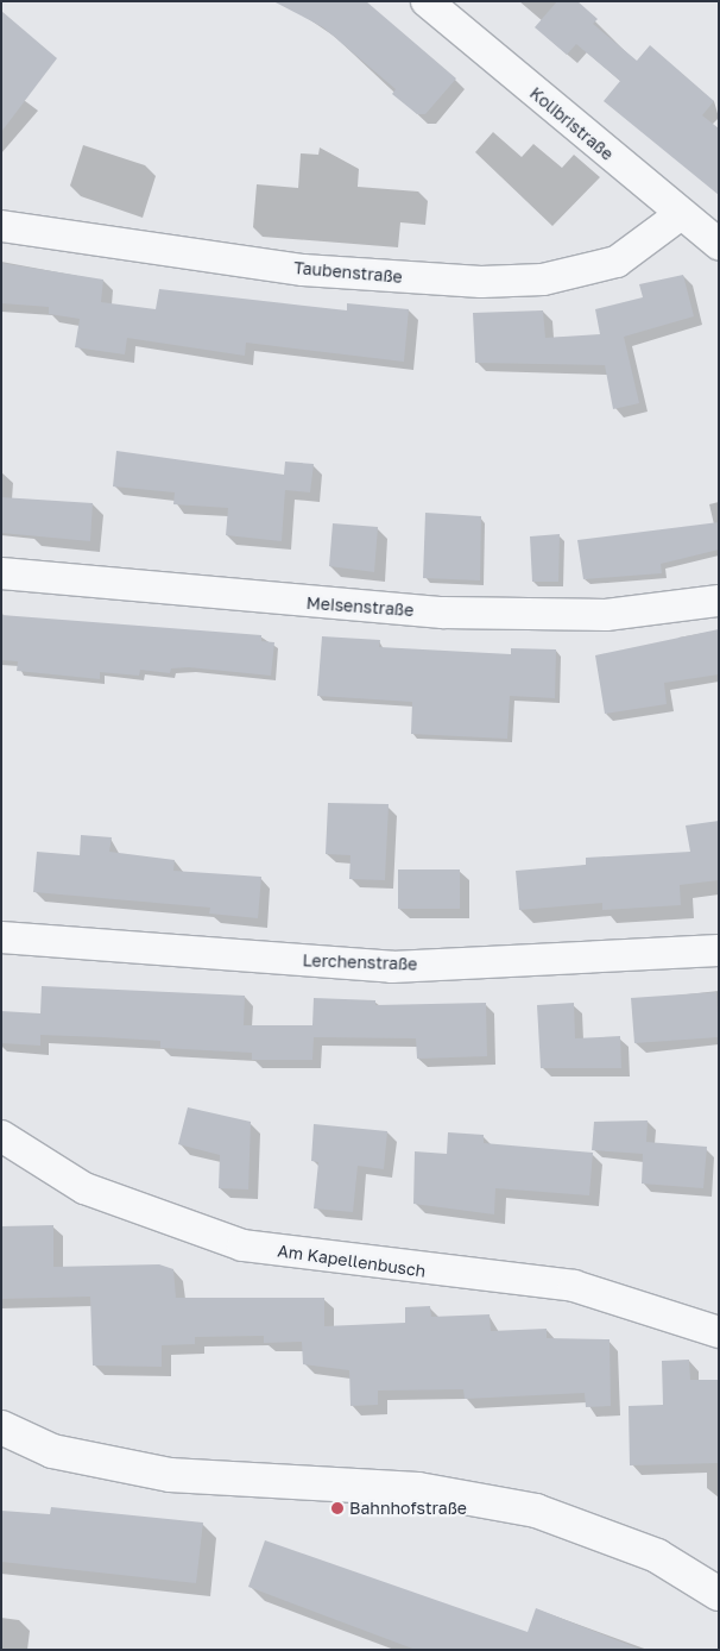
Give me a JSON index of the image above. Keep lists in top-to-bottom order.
{
  "streets": {
    "street": [
      "Kolibristraße",
      "Taubenstraße",
      "Meisenstraße",
      "Lerchenstraße",
      "Am Kapellenbusch"
    ]
  },
  "crossings": [
    ["Kolibristraße", "Taubenstraße"]
  ],
  "places": ["Bahnhofstraße"]
}
